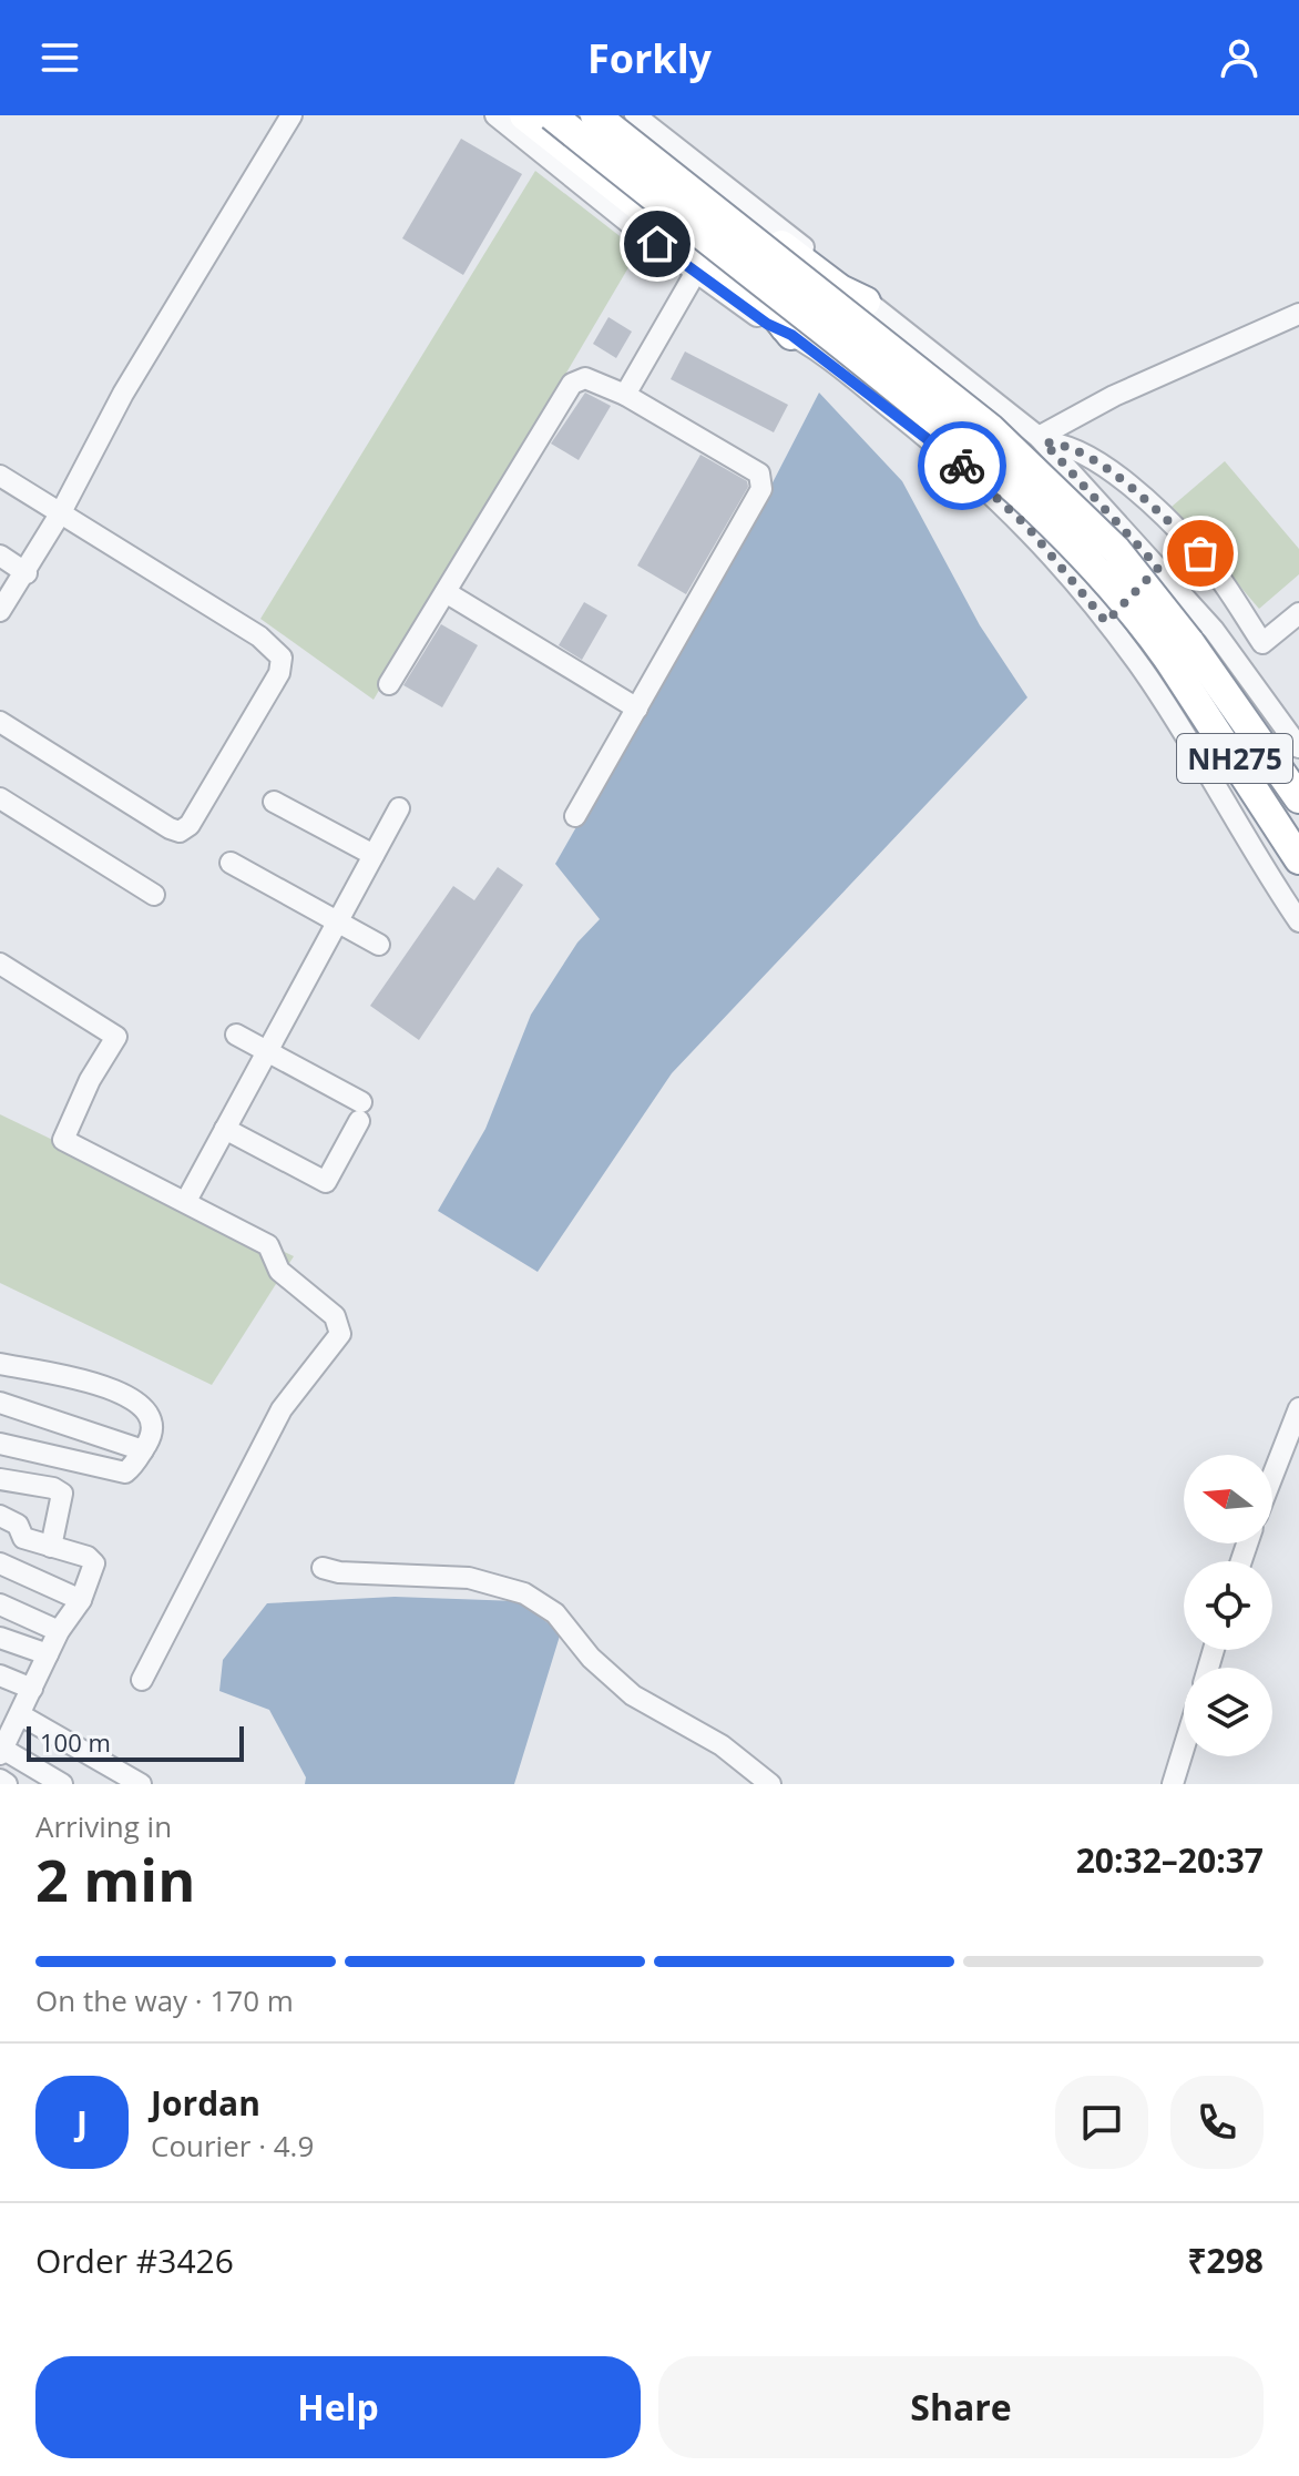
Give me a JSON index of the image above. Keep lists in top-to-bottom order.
{
  "streets": {
    "highway": ["NH275"]
  },
  "scale_bar": "100 m",
  "north": "left",
  "page": {
    "header": "Forkly",
    "scale": "100 m",
    "heading": ["2 min", "Arriving in", "20:32–20:37"],
    "panel": [
      "Jordan",
      "Courier · 4.9",
      "Order #3426",
      "₹298"
    ],
    "bar": "On the way · 170 m",
    "round": "J",
    "buttons": ["Help", "Share"]
  }
}
